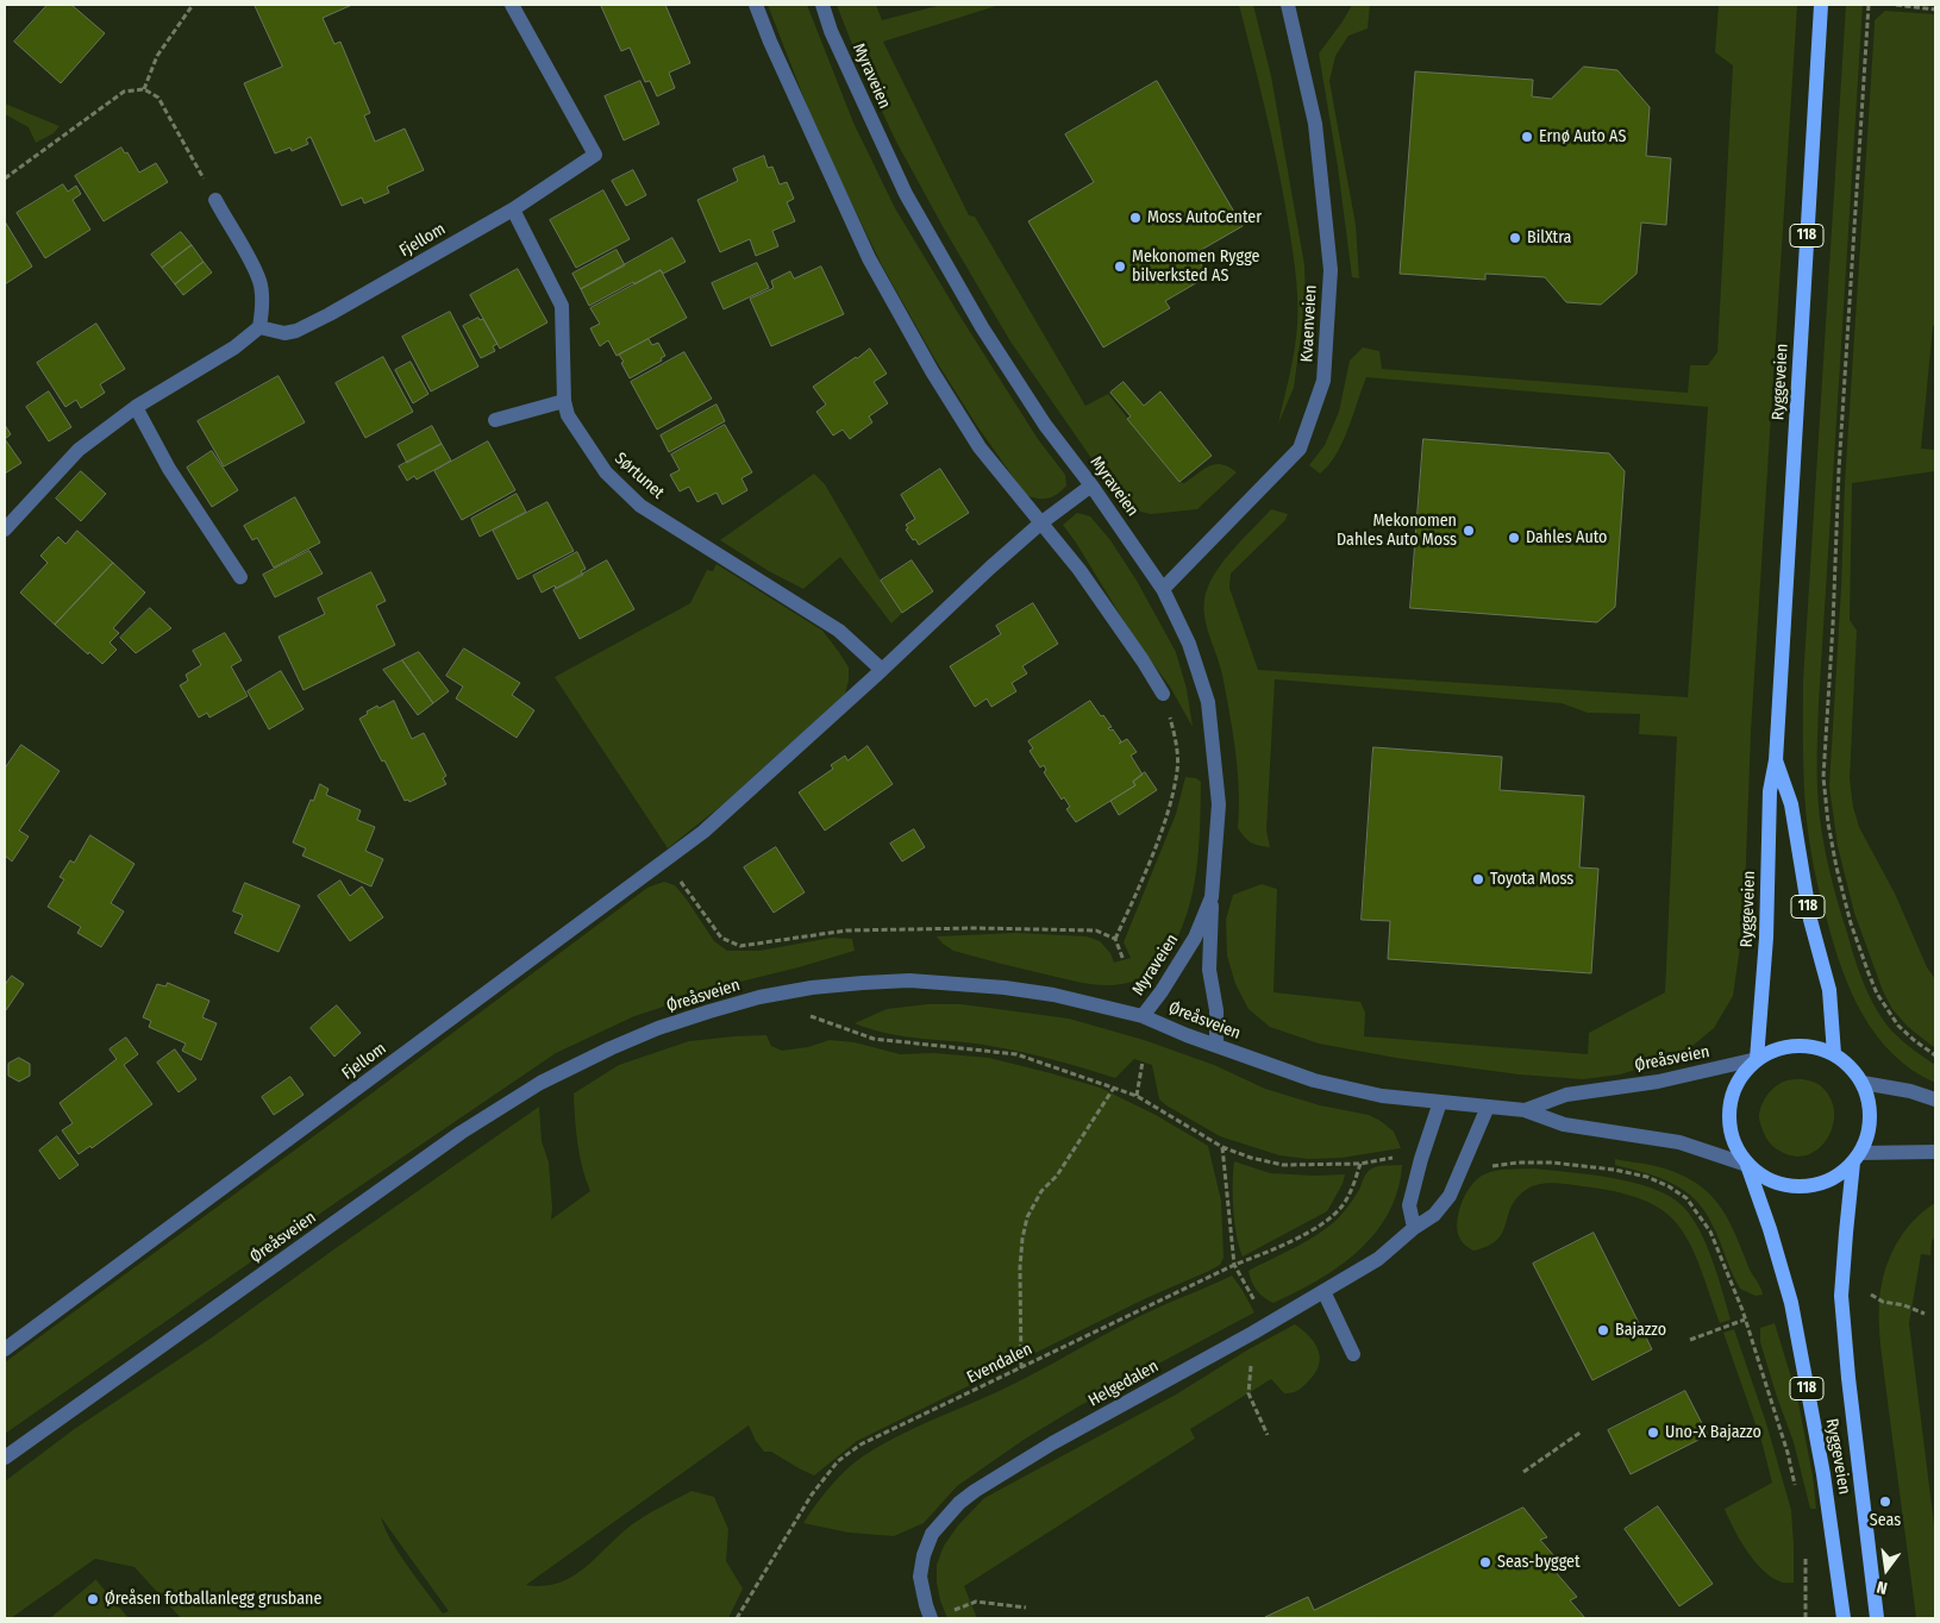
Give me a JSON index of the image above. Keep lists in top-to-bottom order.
{
  "streets": {
    "main road": ["118", "Ryggeveien"],
    "street": [
      "Myraveien",
      "Fjellom",
      "Kvaenveien",
      "Sørtunet",
      "Øreåsveien",
      "Helgedalen"
    ],
    "path": ["Evendalen"]
  },
  "crossings": [
    ["Myraveien", "Kvaenveien"],
    ["Myraveien", "Øreåsveien"],
    ["118", "Ryggeveien"],
    ["118", "Øreåsveien"],
    ["Fjellom", "Sørtunet"],
    ["Ryggeveien", "Øreåsveien"],
    ["Øreåsveien", "Helgedalen"]
  ],
  "places": [
    "Ernø Auto AS",
    "Moss AutoCenter",
    "BilXtra",
    "Mekonomen Rygge bilverksted AS",
    "Mekonomen Dahles Auto Moss",
    "Dahles Auto",
    "Toyota Moss",
    "Bajazzo",
    "Uno-X Bajazzo",
    "Seas",
    "Seas-bygget",
    "Øreåsen fotballanlegg grusbane"
  ],
  "north": "bottom"
}
